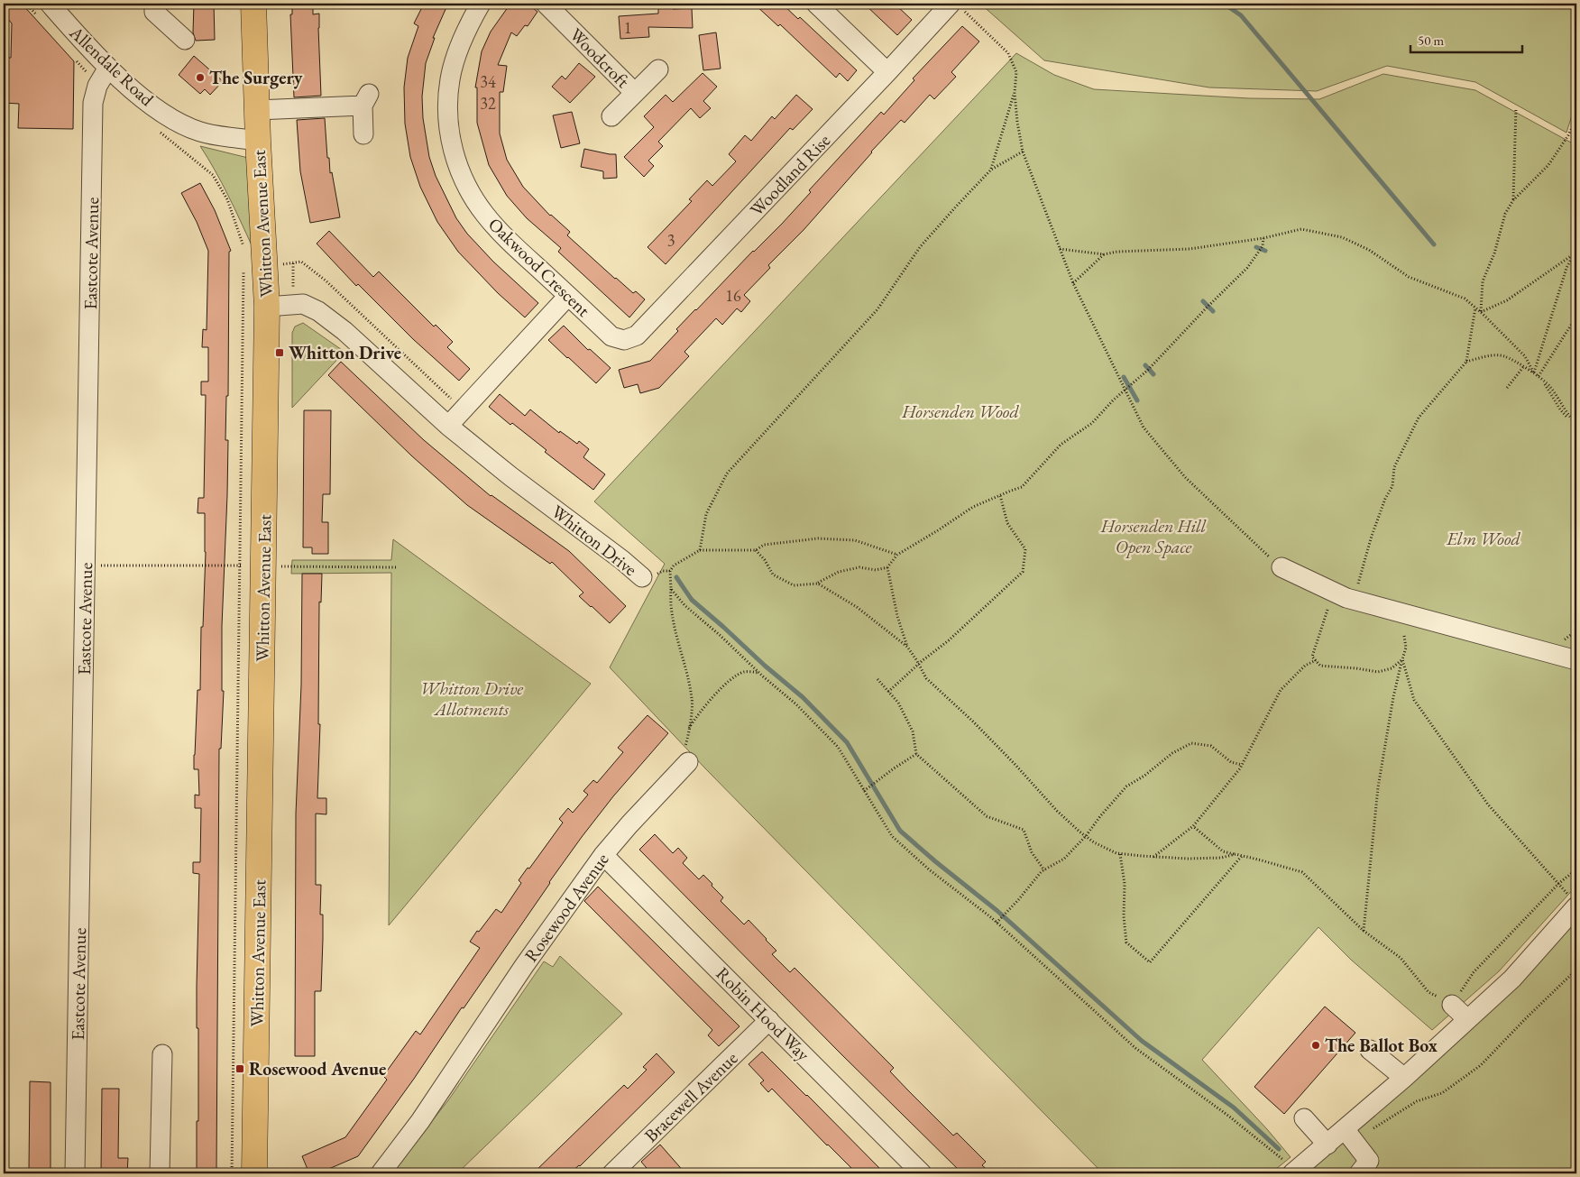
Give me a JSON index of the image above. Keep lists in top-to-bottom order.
{
  "streets": {
    "main road": ["Whitton Avenue East"],
    "street": [
      "Woodcroft",
      "Allendale Road",
      "Woodland Rise",
      "Eastcote Avenue",
      "Oakwood Crescent",
      "Whitton Drive",
      "Rosewood Avenue",
      "Robin Hood Way",
      "Bracewell Avenue"
    ]
  },
  "crossings": [
    ["Allendale Road", "Whitton Avenue East"],
    ["Allendale Road", "Eastcote Avenue"],
    ["Woodland Rise", "Oakwood Crescent"],
    ["Whitton Avenue East", "Whitton Drive"],
    ["Rosewood Avenue", "Robin Hood Way"],
    ["Robin Hood Way", "Bracewell Avenue"]
  ],
  "parks": [
    "Horsenden Wood",
    "Horsenden Hill Open Space",
    "Elm Wood",
    "Whitton Drive Allotments"
  ],
  "places": {
    "other": ["The Surgery", "The Ballot Box"],
    "transit": ["Whitton Drive", "Rosewood Avenue"]
  },
  "house_numbers": [
    "1",
    "34",
    "32",
    "3",
    "16"
  ],
  "scale_bar": "50 m"
}
